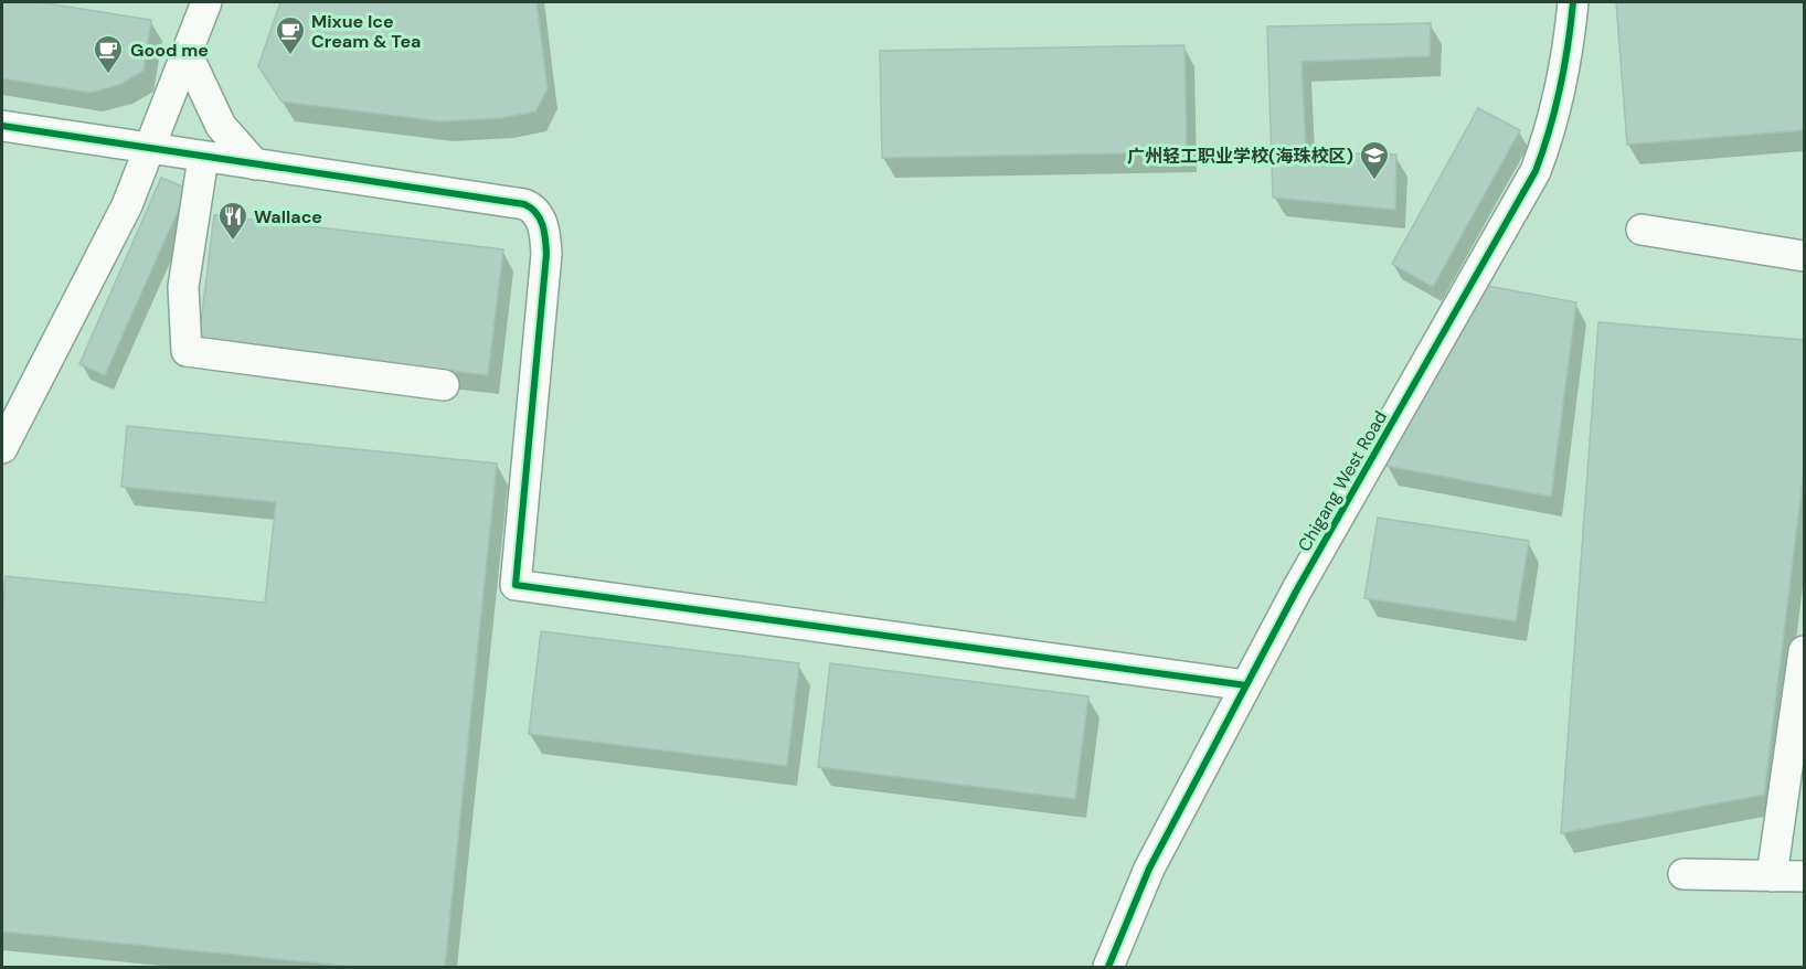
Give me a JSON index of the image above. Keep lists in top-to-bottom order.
{
  "streets": {
    "street": ["Chigang West Road"]
  },
  "places": {
    "cafe": ["Mixue Ice Cream & Tea", "Good me"],
    "school or university": ["广州轻工职业学校(海珠校区)"],
    "restaurant": ["Wallace"]
  }
}
